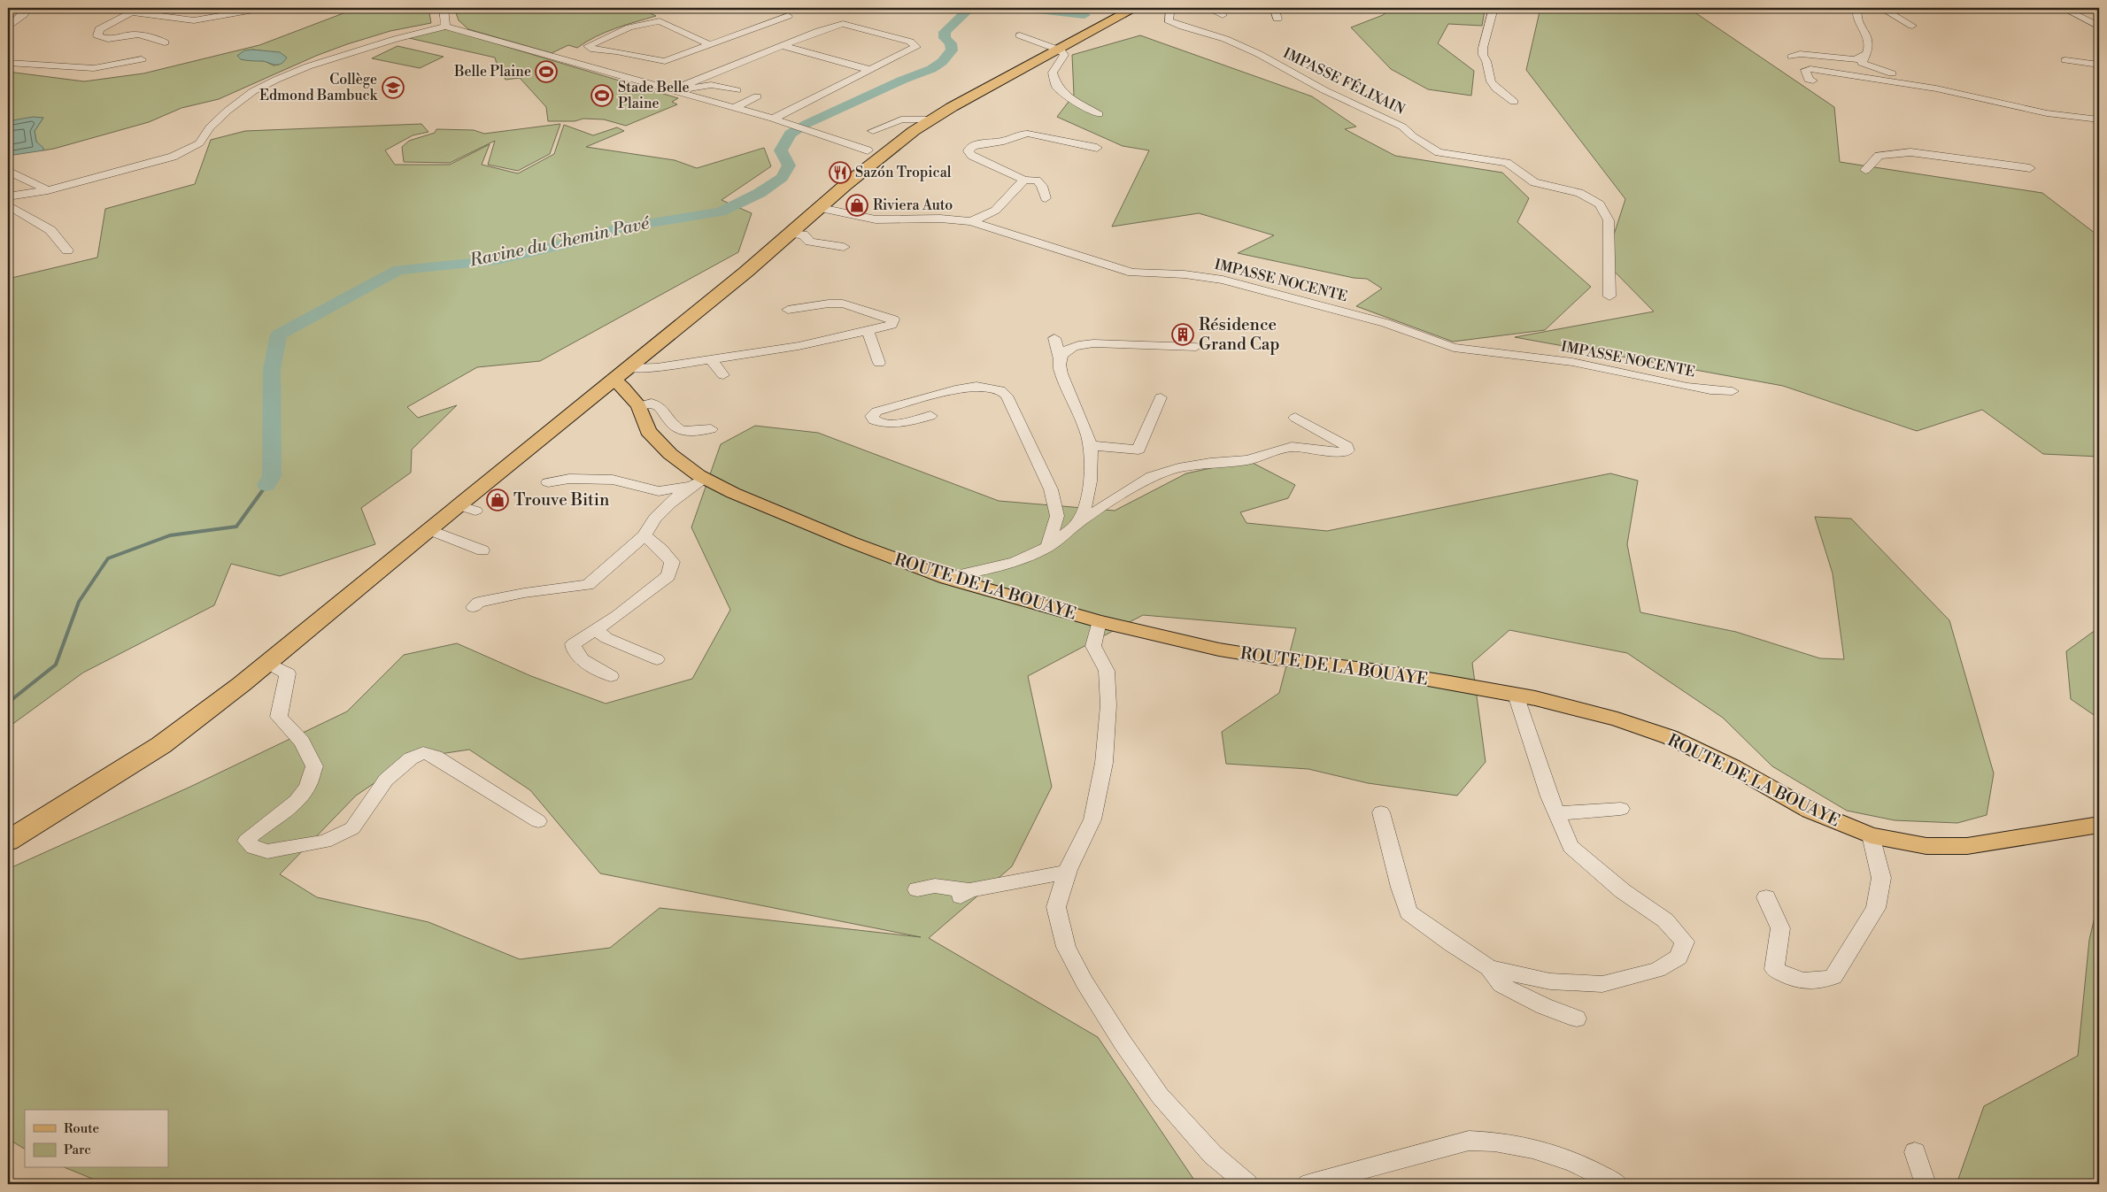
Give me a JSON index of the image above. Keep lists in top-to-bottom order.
{
  "streets": {
    "main road": ["ROUTE DE LA BOUAYE"],
    "street": ["IMPASSE FÉLIXAIN", "IMPASSE NOCENTE"]
  },
  "water": ["Ravine du Chemin Pavé"],
  "places": {
    "sports": ["Belle Plaine", "Stade Belle Plaine"],
    "school or university": ["Collège Edmond Bambuck"],
    "restaurant": ["Sazón Tropical"],
    "shop": ["Riviera Auto", "Trouve Bitin"],
    "building": ["Résidence Grand Cap"]
  },
  "legend": ["Route", "Parc"]
}
